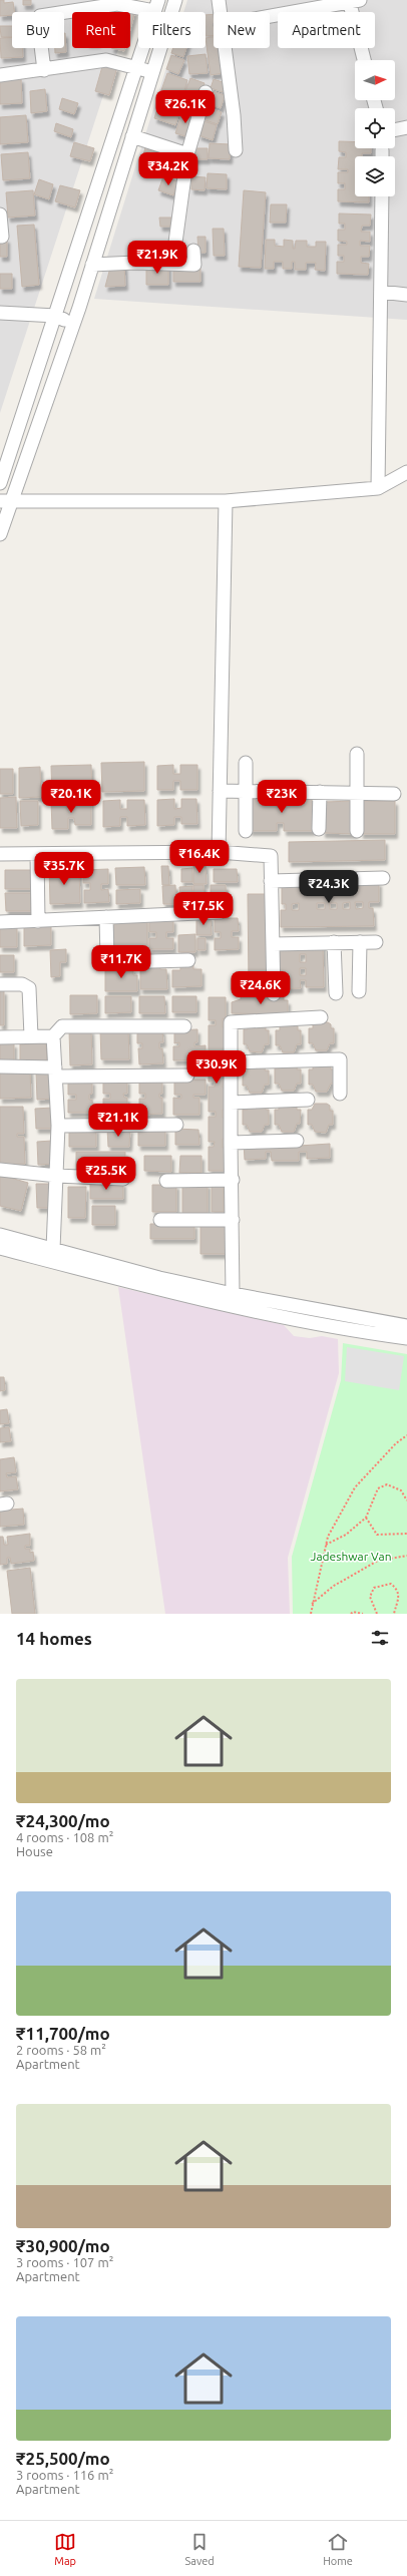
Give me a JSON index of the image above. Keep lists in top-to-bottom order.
{
  "parks": ["Jadeshwar Van"],
  "north": "right",
  "page": {
    "chip": [
      "Buy",
      "Rent",
      "Filters",
      "New",
      "Apartment"
    ],
    "price": [
      "₹26.1K",
      "₹34.2K",
      "₹21.9K",
      "₹20.1K",
      "₹23K",
      "₹16.4K",
      "₹35.7K",
      "₹24.3K",
      "₹17.5K",
      "₹11.7K",
      "₹24.6K",
      "₹30.9K",
      "₹21.1K",
      "₹25.5K"
    ],
    "heading": "14 homes",
    "list": [
      {
        "name": "₹24,300/mo",
        "note": "4 rooms · 108 m² · House"
      },
      {
        "name": "₹11,700/mo",
        "note": "2 rooms · 58 m² · Apartment"
      },
      {
        "name": "₹30,900/mo",
        "note": "3 rooms · 107 m² · Apartment"
      },
      {
        "name": "₹25,500/mo",
        "note": "3 rooms · 116 m² · Apartment"
      }
    ],
    "tabs": ["Map", "Saved", "Home"]
  }
}
